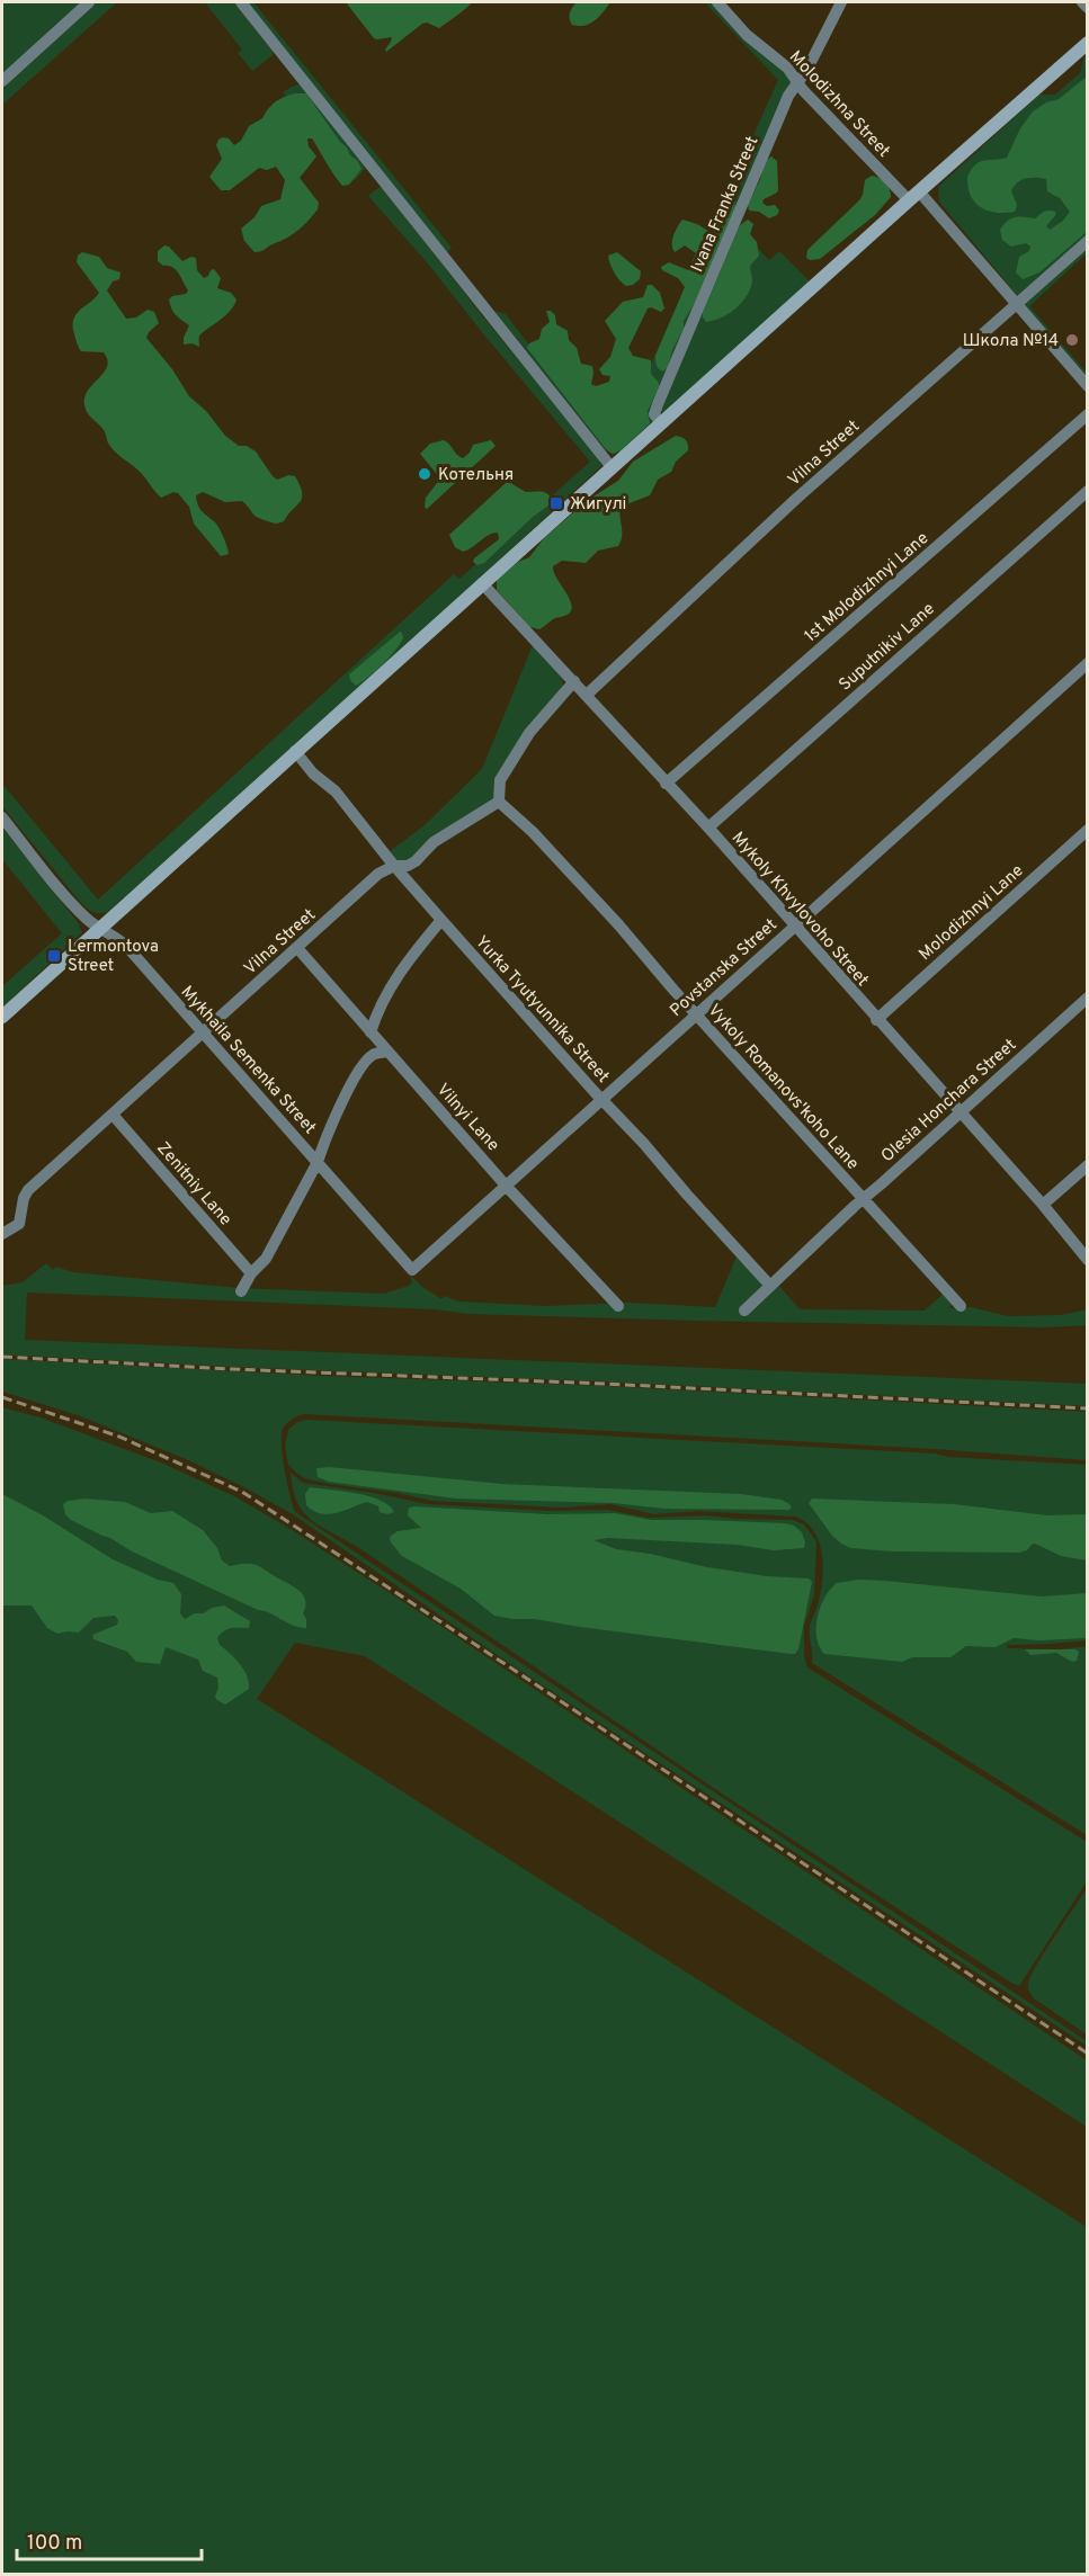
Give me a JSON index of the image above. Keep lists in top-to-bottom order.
{
  "streets": {
    "street": [
      "Molodizhna Street",
      "Ivana Franka Street",
      "Vilna Street",
      "1st Molodizhnyi Lane",
      "Suputnikiv Lane",
      "Mykoly Khvylovoho Street",
      "Molodizhnyi Lane",
      "Povstanska Street",
      "Yurka Tyutyunnika Street",
      "Mykhaila Semenka Street",
      "Vykoly Romanovs'koho Lane",
      "Olesia Honchara Street",
      "Vilnyi Lane",
      "Zenitniy Lane"
    ]
  },
  "crossings": [
    ["Molodizhna Street", "Ivana Franka Street"],
    ["Molodizhna Street", "Vilna Street"],
    ["Vilna Street", "Mykoly Khvylovoho Street"],
    ["Vilna Street", "Yurka Tyutyunnika Street"],
    ["Vilna Street", "Mykhaila Semenka Street"],
    ["Vilna Street", "Vykoly Romanovs'koho Lane"],
    ["Vilna Street", "Vilnyi Lane"],
    ["Vilna Street", "Zenitniy Lane"],
    ["1st Molodizhnyi Lane", "Mykoly Khvylovoho Street"],
    ["Suputnikiv Lane", "Mykoly Khvylovoho Street"],
    ["Mykoly Khvylovoho Street", "Molodizhnyi Lane"],
    ["Mykoly Khvylovoho Street", "Povstanska Street"],
    ["Mykoly Khvylovoho Street", "Olesia Honchara Street"],
    ["Povstanska Street", "Yurka Tyutyunnika Street"],
    ["Povstanska Street", "Mykhaila Semenka Street"],
    ["Povstanska Street", "Vykoly Romanovs'koho Lane"],
    ["Povstanska Street", "Vilnyi Lane"],
    ["Yurka Tyutyunnika Street", "Olesia Honchara Street"],
    ["Vykoly Romanovs'koho Lane", "Olesia Honchara Street"]
  ],
  "places": {
    "other": ["Школа №14", "Котельня"],
    "transit": ["Жигулі", "Lermontova Street"]
  },
  "scale_bar": "100 m"
}
